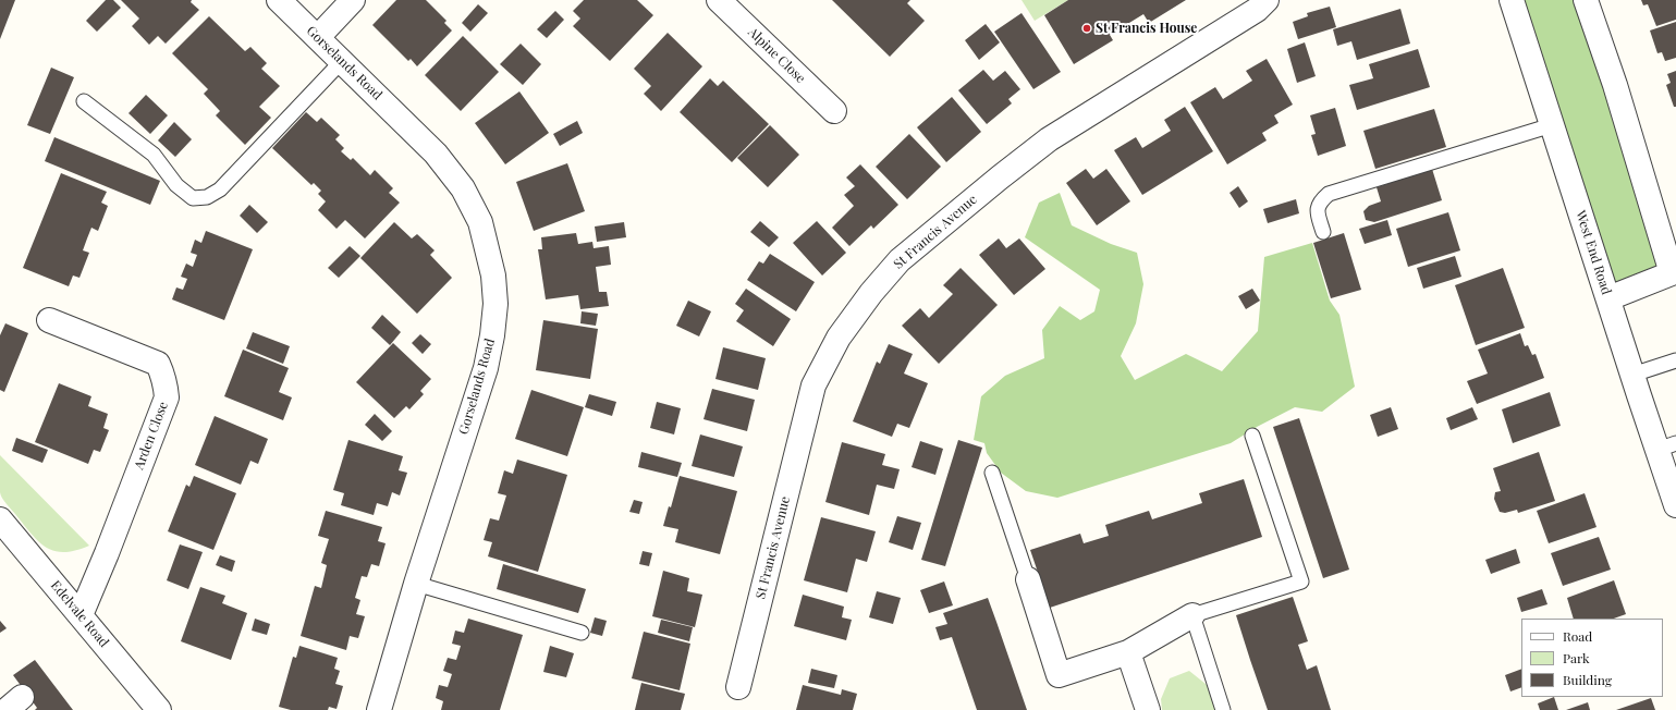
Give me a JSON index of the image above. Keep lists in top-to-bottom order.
{
  "streets": {
    "street": [
      "Alpine Close",
      "Gorselands Road",
      "St Francis Avenue",
      "West End Road",
      "Arden Close",
      "Edelvale Road"
    ]
  },
  "crossings": [
    ["Arden Close", "Edelvale Road"]
  ],
  "places": ["St Francis House"],
  "legend": ["Road", "Park", "Building"]
}
